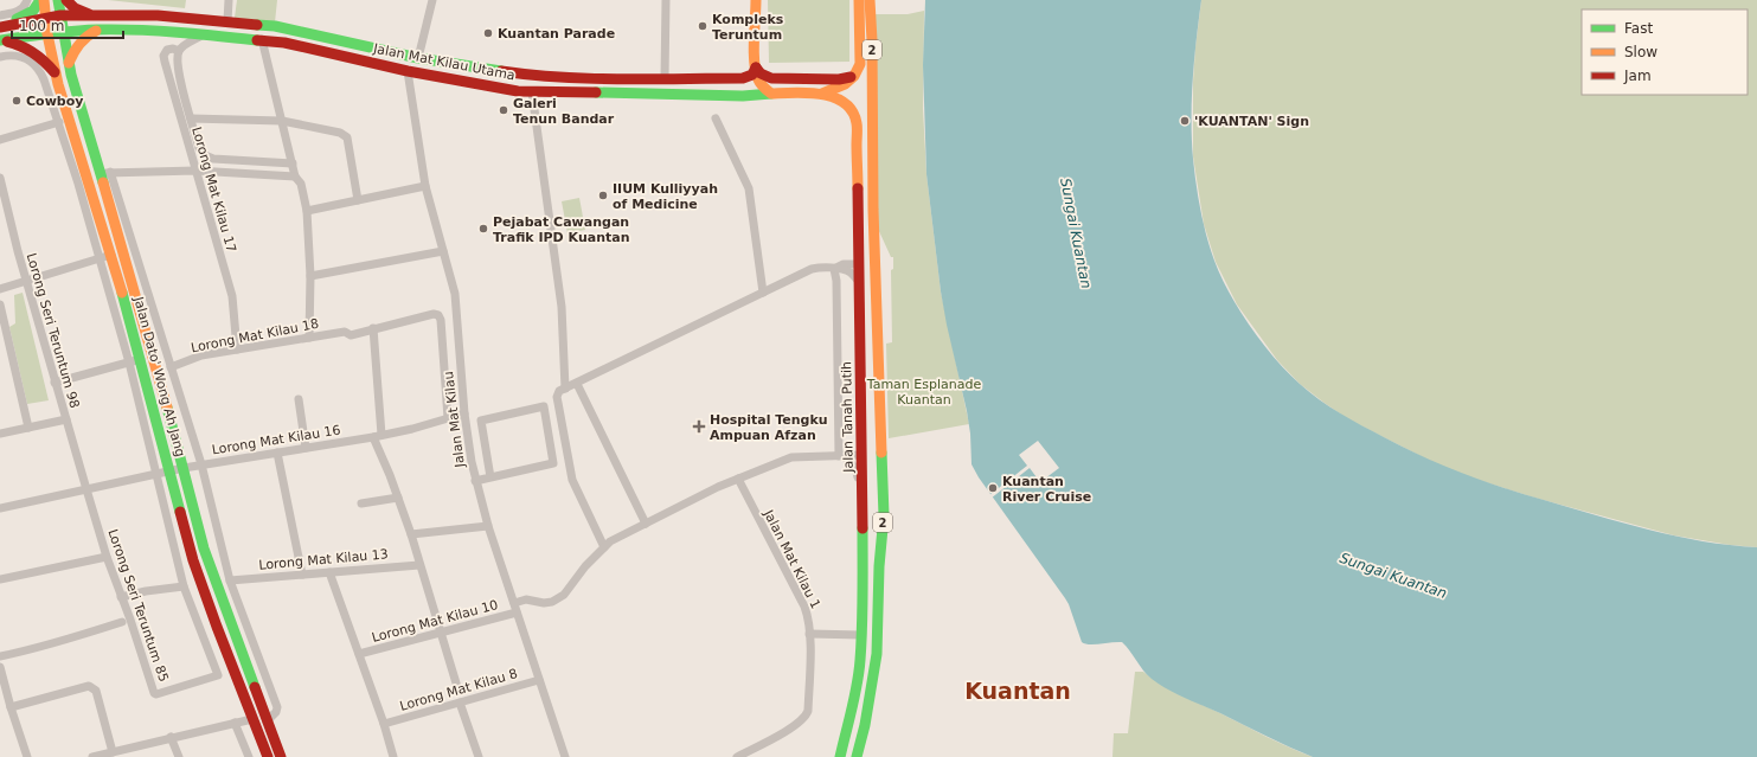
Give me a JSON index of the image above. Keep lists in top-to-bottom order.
{
  "streets": {
    "main road": [
      "2",
      "Jalan Mat Kilau Utama",
      "Jalan Dato' Wong Ah Jang",
      "Jalan Tanah Putih"
    ],
    "street": [
      "Lorong Mat Kilau 17",
      "Lorong Seri Teruntum 98",
      "Lorong Mat Kilau 18",
      "Jalan Mat Kilau",
      "Lorong Mat Kilau 16",
      "Lorong Mat Kilau 13",
      "Jalan Mat Kilau 1",
      "Lorong Seri Teruntum 85",
      "Lorong Mat Kilau 10",
      "Lorong Mat Kilau 8"
    ]
  },
  "crossings": [
    ["Jalan Mat Kilau Utama", "Jalan Dato' Wong Ah Jang"],
    ["Jalan Mat Kilau Utama", "Jalan Tanah Putih"],
    ["Jalan Mat Kilau Utama", "Jalan Mat Kilau"],
    ["Lorong Mat Kilau 17", "Lorong Mat Kilau 18"],
    ["Lorong Seri Teruntum 98", "Lorong Mat Kilau 16"],
    ["Lorong Seri Teruntum 98", "Lorong Seri Teruntum 85"],
    ["Lorong Mat Kilau 18", "Jalan Mat Kilau"],
    ["Jalan Dato' Wong Ah Jang", "Lorong Mat Kilau 16"],
    ["Jalan Mat Kilau", "Lorong Mat Kilau 16"],
    ["Jalan Mat Kilau", "Lorong Mat Kilau 10"],
    ["Jalan Mat Kilau", "Lorong Mat Kilau 8"],
    ["Lorong Mat Kilau 16", "Lorong Seri Teruntum 85"]
  ],
  "districts": ["Kuantan"],
  "water": ["Sungai Kuantan"],
  "parks": ["Taman Esplanade Kuantan"],
  "places": {
    "other": [
      "Kompleks Teruntum",
      "Kuantan Parade",
      "Cowboy",
      "Galeri Tenun Bandar",
      "'KUANTAN' Sign",
      "IIUM Kulliyyah of Medicine",
      "Pejabat Cawangan Trafik IPD Kuantan",
      "Kuantan River Cruise"
    ],
    "health": ["Hospital Tengku Ampuan Afzan"]
  },
  "legend": ["Fast", "Slow", "Jam"],
  "scale_bar": "100 m"
}
